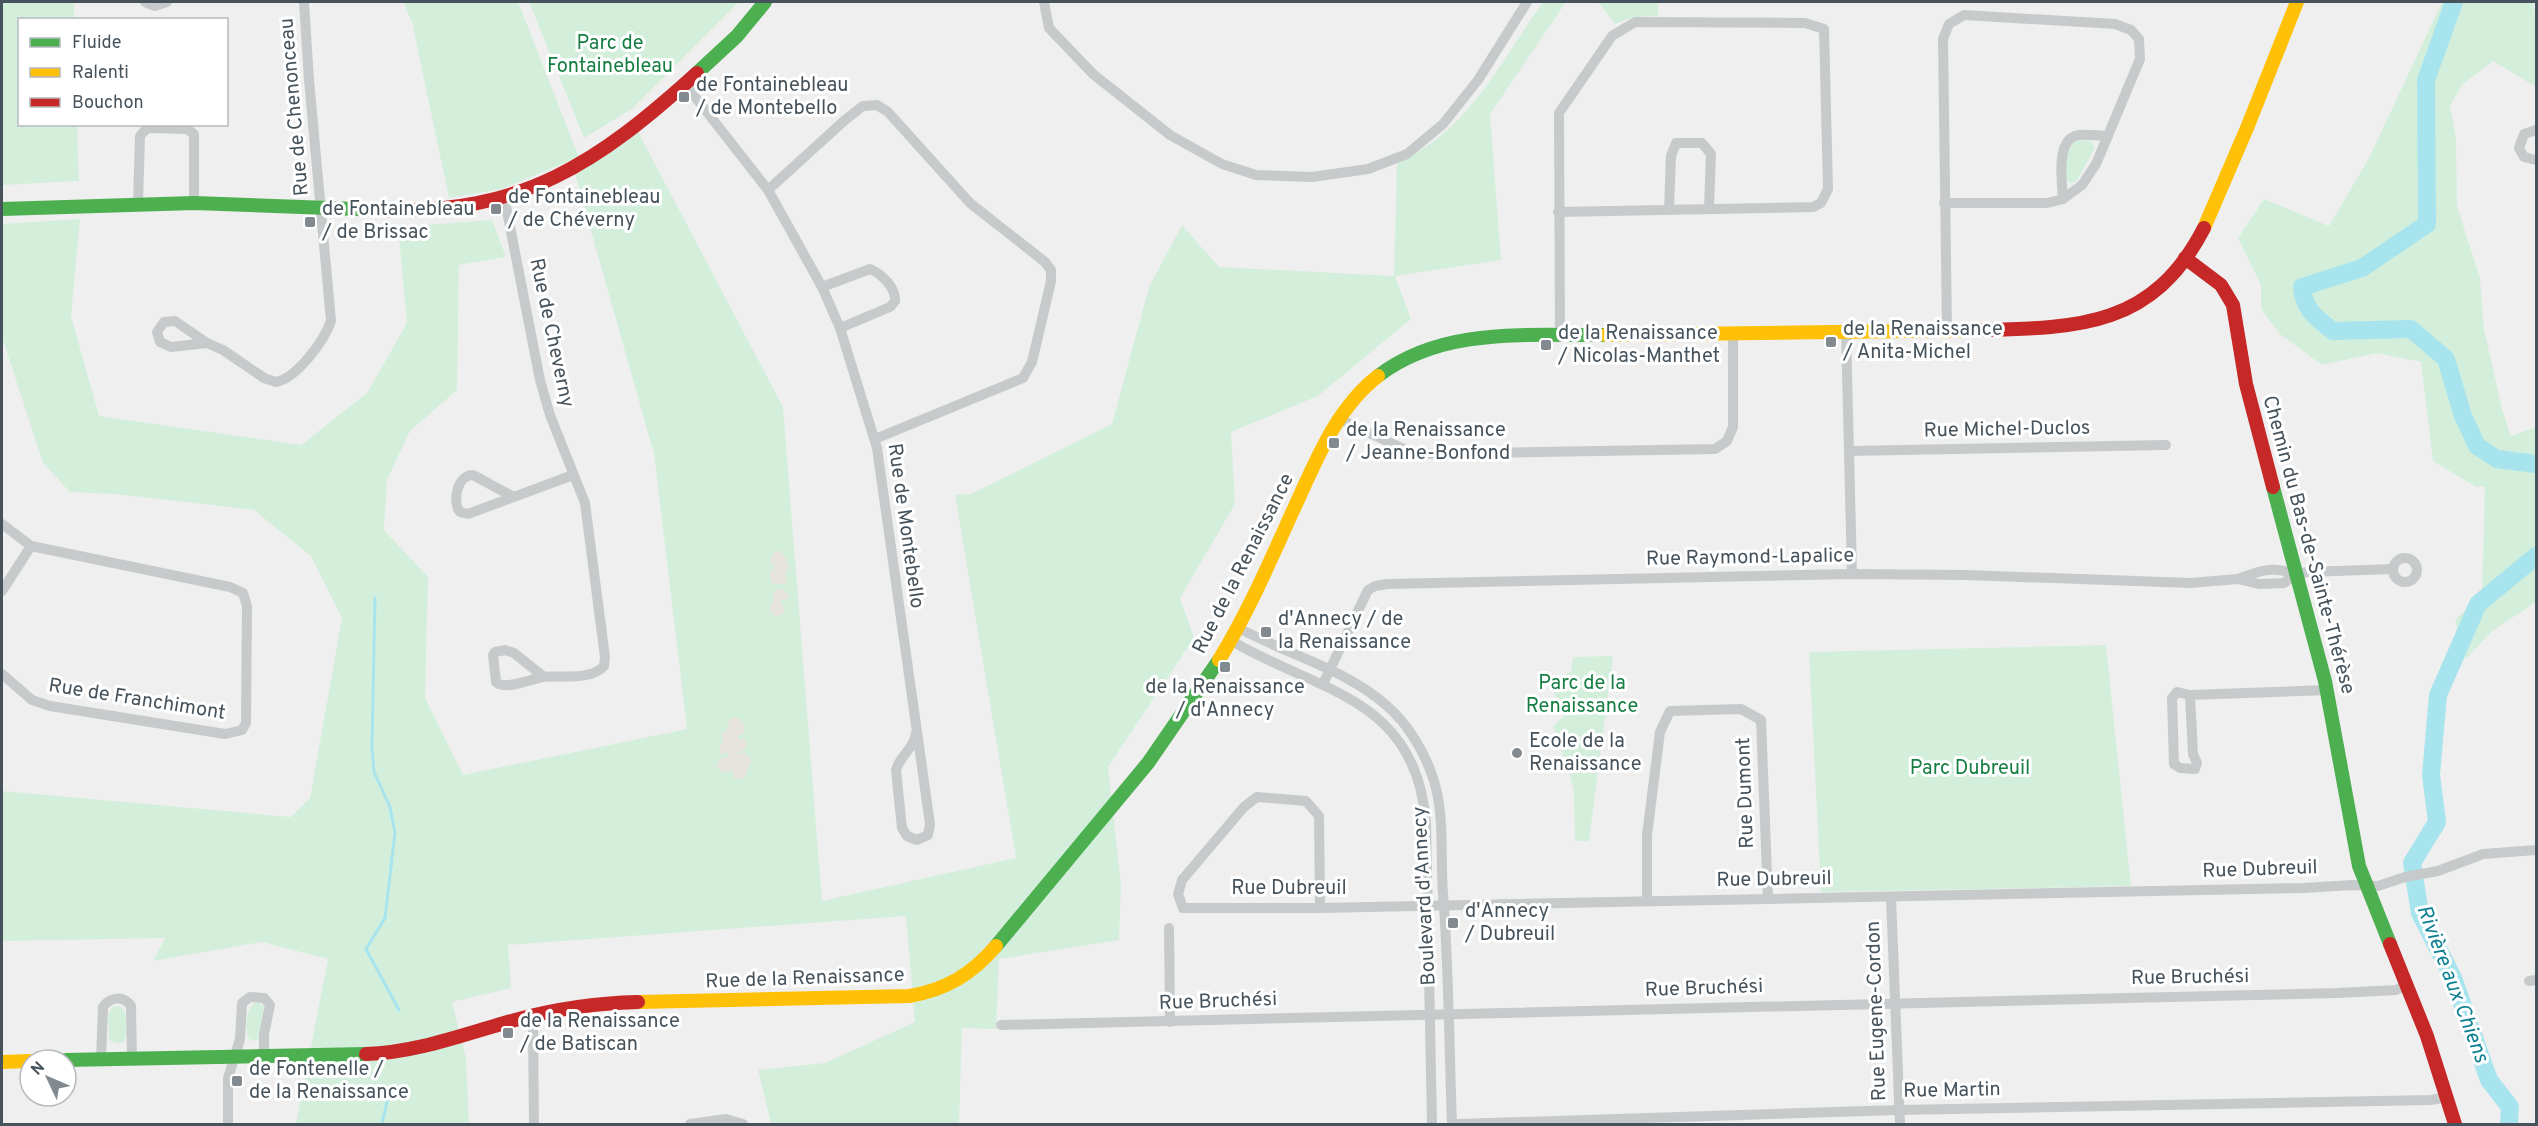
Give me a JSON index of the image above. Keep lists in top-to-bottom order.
{
  "streets": {
    "street": [
      "Rue de Chenonceau",
      "Rue de Cheverny",
      "Rue Michel-Duclos",
      "Rue de Montebello",
      "Chemin du Bas-de-Sainte-Thérèse",
      "Rue Raymond-Lapalice",
      "Rue de la Renaissance",
      "Rue de Franchimont",
      "Rue Dumont",
      "Rue Dubreuil",
      "Boulevard d'Annecy",
      "Rue Bruchési",
      "Rue Eugene-Cordon",
      "Rue Martin"
    ]
  },
  "crossings": [
    ["Chemin du Bas-de-Sainte-Thérèse", "Rue Raymond-Lapalice"],
    ["Chemin du Bas-de-Sainte-Thérèse", "Rue de la Renaissance"],
    ["Chemin du Bas-de-Sainte-Thérèse", "Rue Dubreuil"],
    ["Chemin du Bas-de-Sainte-Thérèse", "Rue Bruchési"],
    ["Chemin du Bas-de-Sainte-Thérèse", "Rue Martin"],
    ["Rue Raymond-Lapalice", "Boulevard d'Annecy"],
    ["Rue de la Renaissance", "Boulevard d'Annecy"],
    ["Rue Dumont", "Rue Dubreuil"],
    ["Rue Dubreuil", "Boulevard d'Annecy"],
    ["Rue Dubreuil", "Rue Eugene-Cordon"],
    ["Boulevard d'Annecy", "Rue Bruchési"],
    ["Rue Bruchési", "Rue Eugene-Cordon"],
    ["Rue Eugene-Cordon", "Rue Martin"]
  ],
  "water": ["Rivière aux Chiens"],
  "parks": ["Parc de Fontainebleau", "Parc de la Renaissance", "Parc Dubreuil"],
  "places": {
    "transit": [
      "de Fontainebleau / de Montebello",
      "de Fontainebleau / de Chéverny",
      "de Fontainebleau / de Brissac",
      "de la Renaissance / Anita-Michel",
      "de la Renaissance / Nicolas-Manthet",
      "de la Renaissance / Jeanne-Bonfond",
      "d'Annecy / de la Renaissance",
      "de la Renaissance / d'Annecy",
      "d'Annecy / Dubreuil",
      "de la Renaissance / de Batiscan",
      "de Fontenelle / de la Renaissance"
    ],
    "other": ["Ecole de la Renaissance"]
  },
  "legend": ["Fluide", "Ralenti", "Bouchon"],
  "north": "top left"
}
